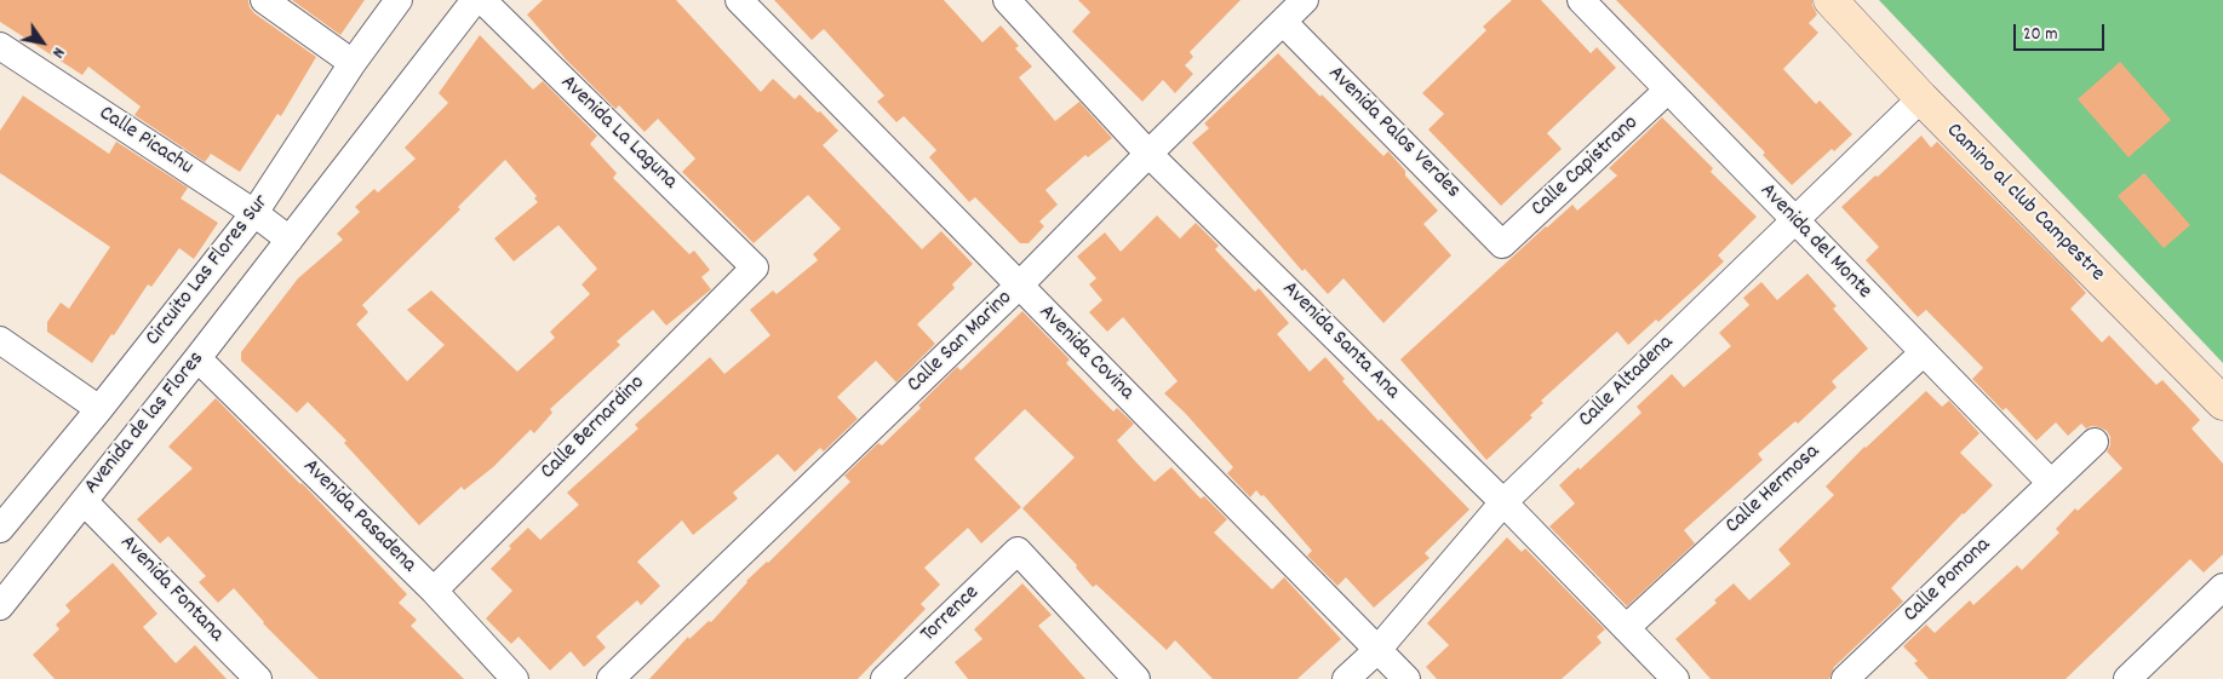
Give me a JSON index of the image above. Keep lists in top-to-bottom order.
{
  "streets": {
    "main road": ["Camino al club Campestre"],
    "street": [
      "Avenida La Laguna",
      "Avenida Palos Verdes",
      "Calle Picachu",
      "Calle Capistrano",
      "Avenida del Monte",
      "Circuito Las Flores Sur",
      "Avenida Santa Ana",
      "Calle San Marino",
      "Avenida Covina",
      "Calle Altadena",
      "Avenida de las Flores",
      "Calle Bernardino",
      "Calle Hermosa",
      "Avenida Pasadena",
      "Calle Pomona",
      "Avenida Fontana",
      "Torrence"
    ]
  },
  "crossings": [
    ["Avenida La Laguna", "Calle Bernardino"],
    ["Avenida Palos Verdes", "Calle Capistrano"],
    ["Avenida Palos Verdes", "Calle San Marino"],
    ["Calle Picachu", "Circuito Las Flores Sur"],
    ["Calle Picachu", "Avenida de las Flores"],
    ["Calle Capistrano", "Avenida del Monte"],
    ["Camino al club Campestre", "Calle Altadena"],
    ["Avenida del Monte", "Calle Altadena"],
    ["Avenida del Monte", "Calle Hermosa"],
    ["Avenida del Monte", "Calle Pomona"],
    ["Circuito Las Flores Sur", "Avenida de las Flores"],
    ["Avenida Santa Ana", "Calle San Marino"],
    ["Avenida Santa Ana", "Calle Altadena"],
    ["Avenida Santa Ana", "Calle Hermosa"],
    ["Calle San Marino", "Avenida Covina"],
    ["Avenida Covina", "Calle Altadena"],
    ["Avenida de las Flores", "Avenida Pasadena"],
    ["Avenida de las Flores", "Avenida Fontana"],
    ["Calle Bernardino", "Avenida Pasadena"]
  ],
  "scale_bar": "20 m",
  "north": "bottom right"
}
